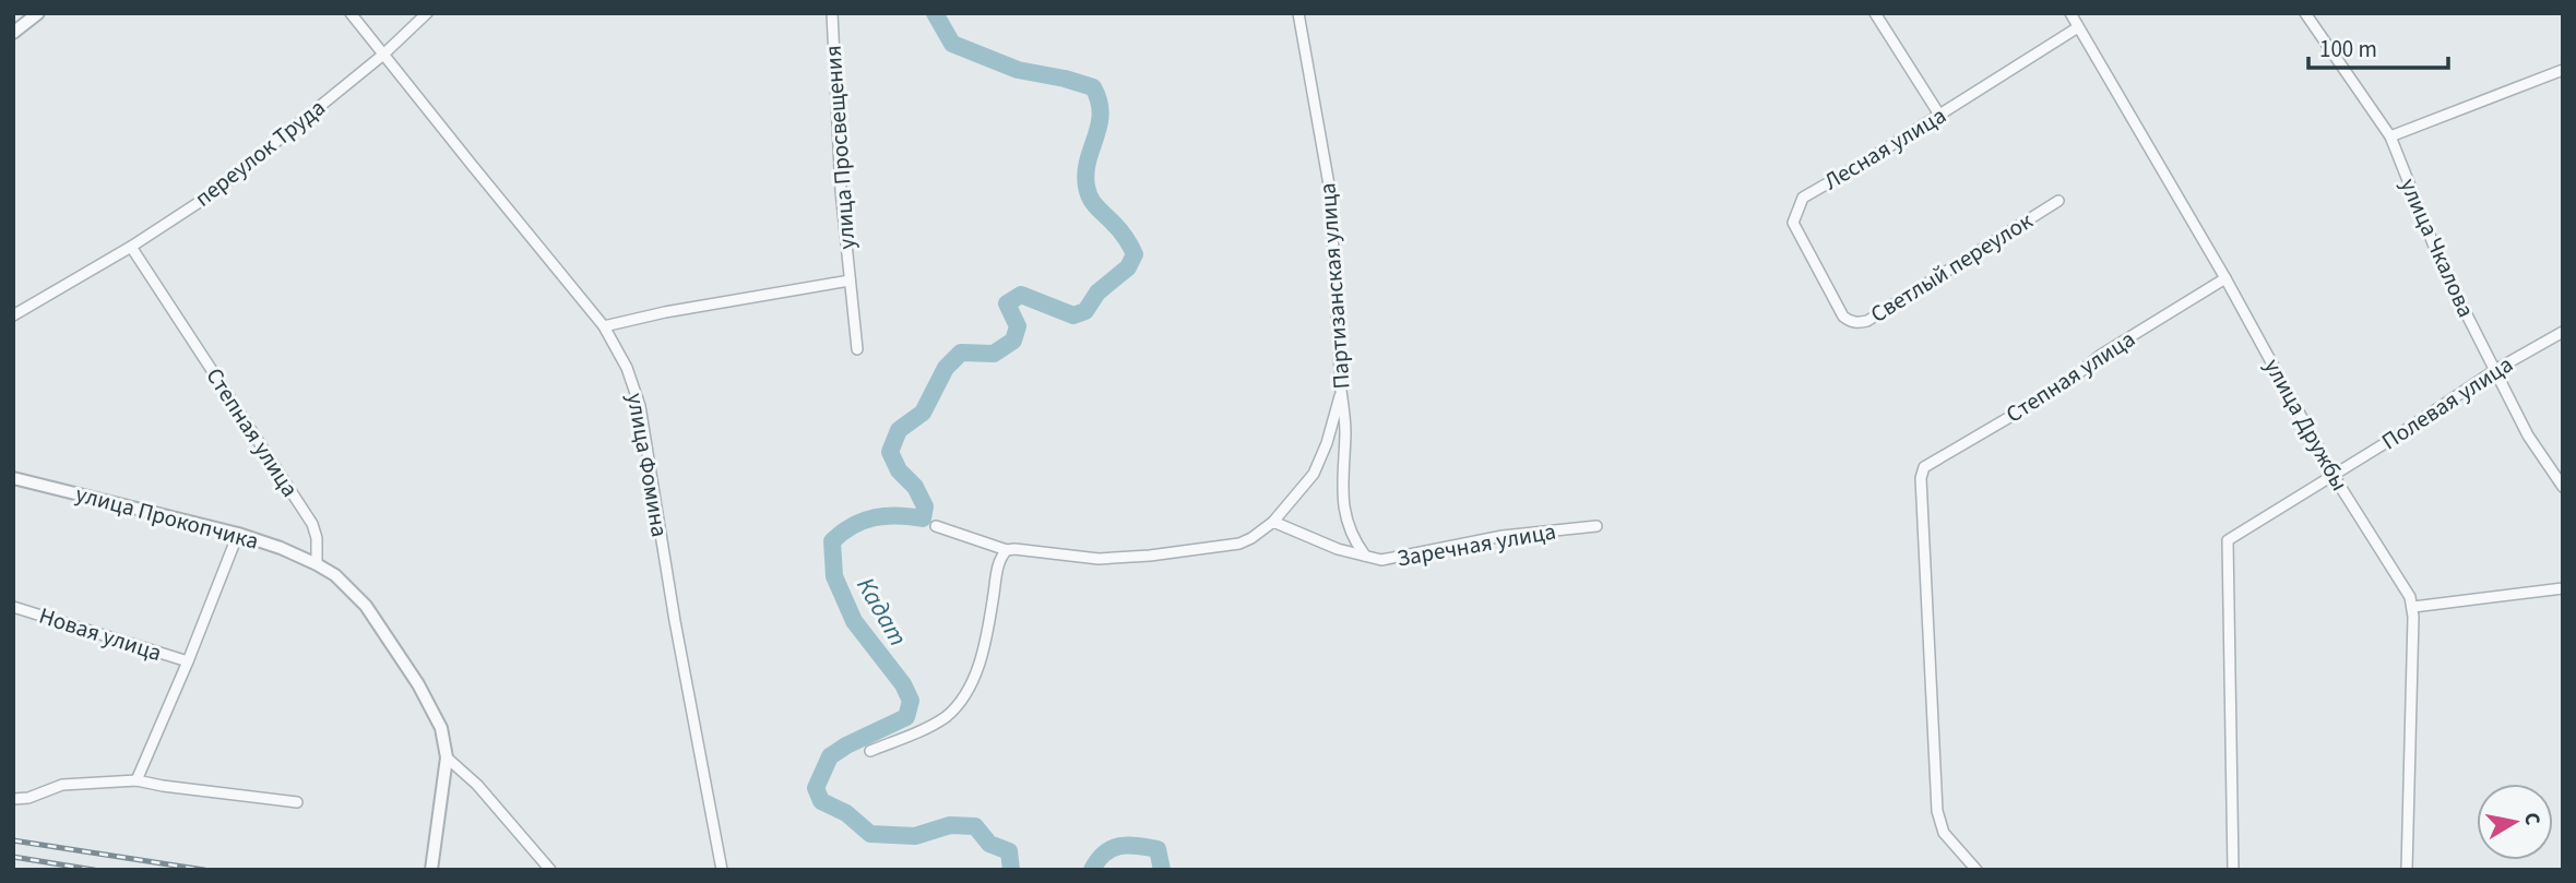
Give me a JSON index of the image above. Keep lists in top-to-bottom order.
{
  "streets": {
    "street": [
      "улица Просвещения",
      "Лесная улица",
      "переулок Труда",
      "улица Чкалова",
      "Светлый переулок",
      "Партизанская улица",
      "Степная улица",
      "Полевая улица",
      "улица Дружбы",
      "улица Фомина",
      "улица Прокопчика",
      "Заречная улица",
      "Новая улица"
    ]
  },
  "crossings": [
    ["улица Просвещения", "улица Фомина"],
    ["Лесная улица", "Светлый переулок"],
    ["Лесная улица", "улица Дружбы"],
    ["переулок Труда", "Степная улица"],
    ["переулок Труда", "улица Фомина"],
    ["улица Чкалова", "Полевая улица"],
    ["Партизанская улица", "Заречная улица"],
    ["Степная улица", "улица Дружбы"],
    ["Степная улица", "улица Прокопчика"],
    ["Полевая улица", "улица Дружбы"]
  ],
  "water": ["Кадат"],
  "scale_bar": "100 m",
  "north": "right"
}
